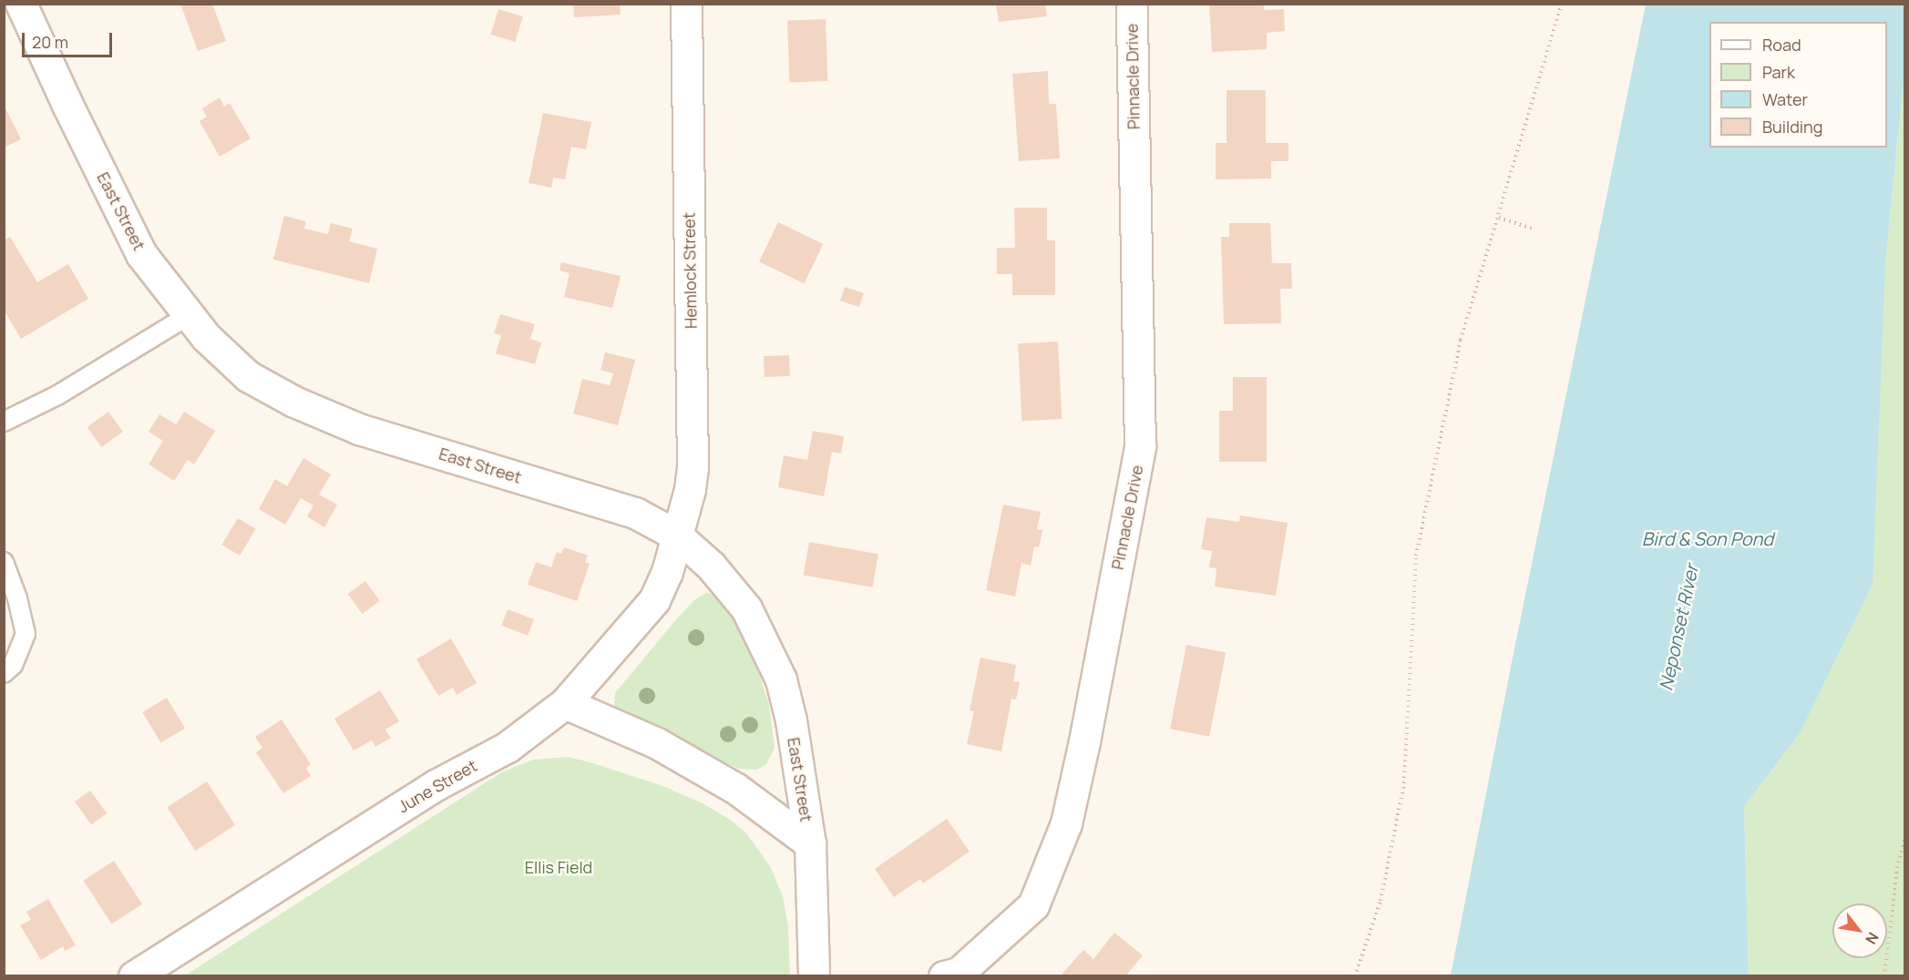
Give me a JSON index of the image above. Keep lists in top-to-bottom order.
{
  "streets": {
    "street": [
      "Pinnacle Drive",
      "East Street",
      "Hemlock Street",
      "June Street"
    ]
  },
  "crossings": [
    ["East Street", "Hemlock Street"],
    ["East Street", "June Street"],
    ["Hemlock Street", "June Street"]
  ],
  "water": ["Bird & Son Pond", "Neponset River"],
  "parks": ["Ellis Field"],
  "legend": [
    "Road",
    "Park",
    "Water",
    "Building"
  ],
  "scale_bar": "20 m",
  "north": "bottom right"
}
